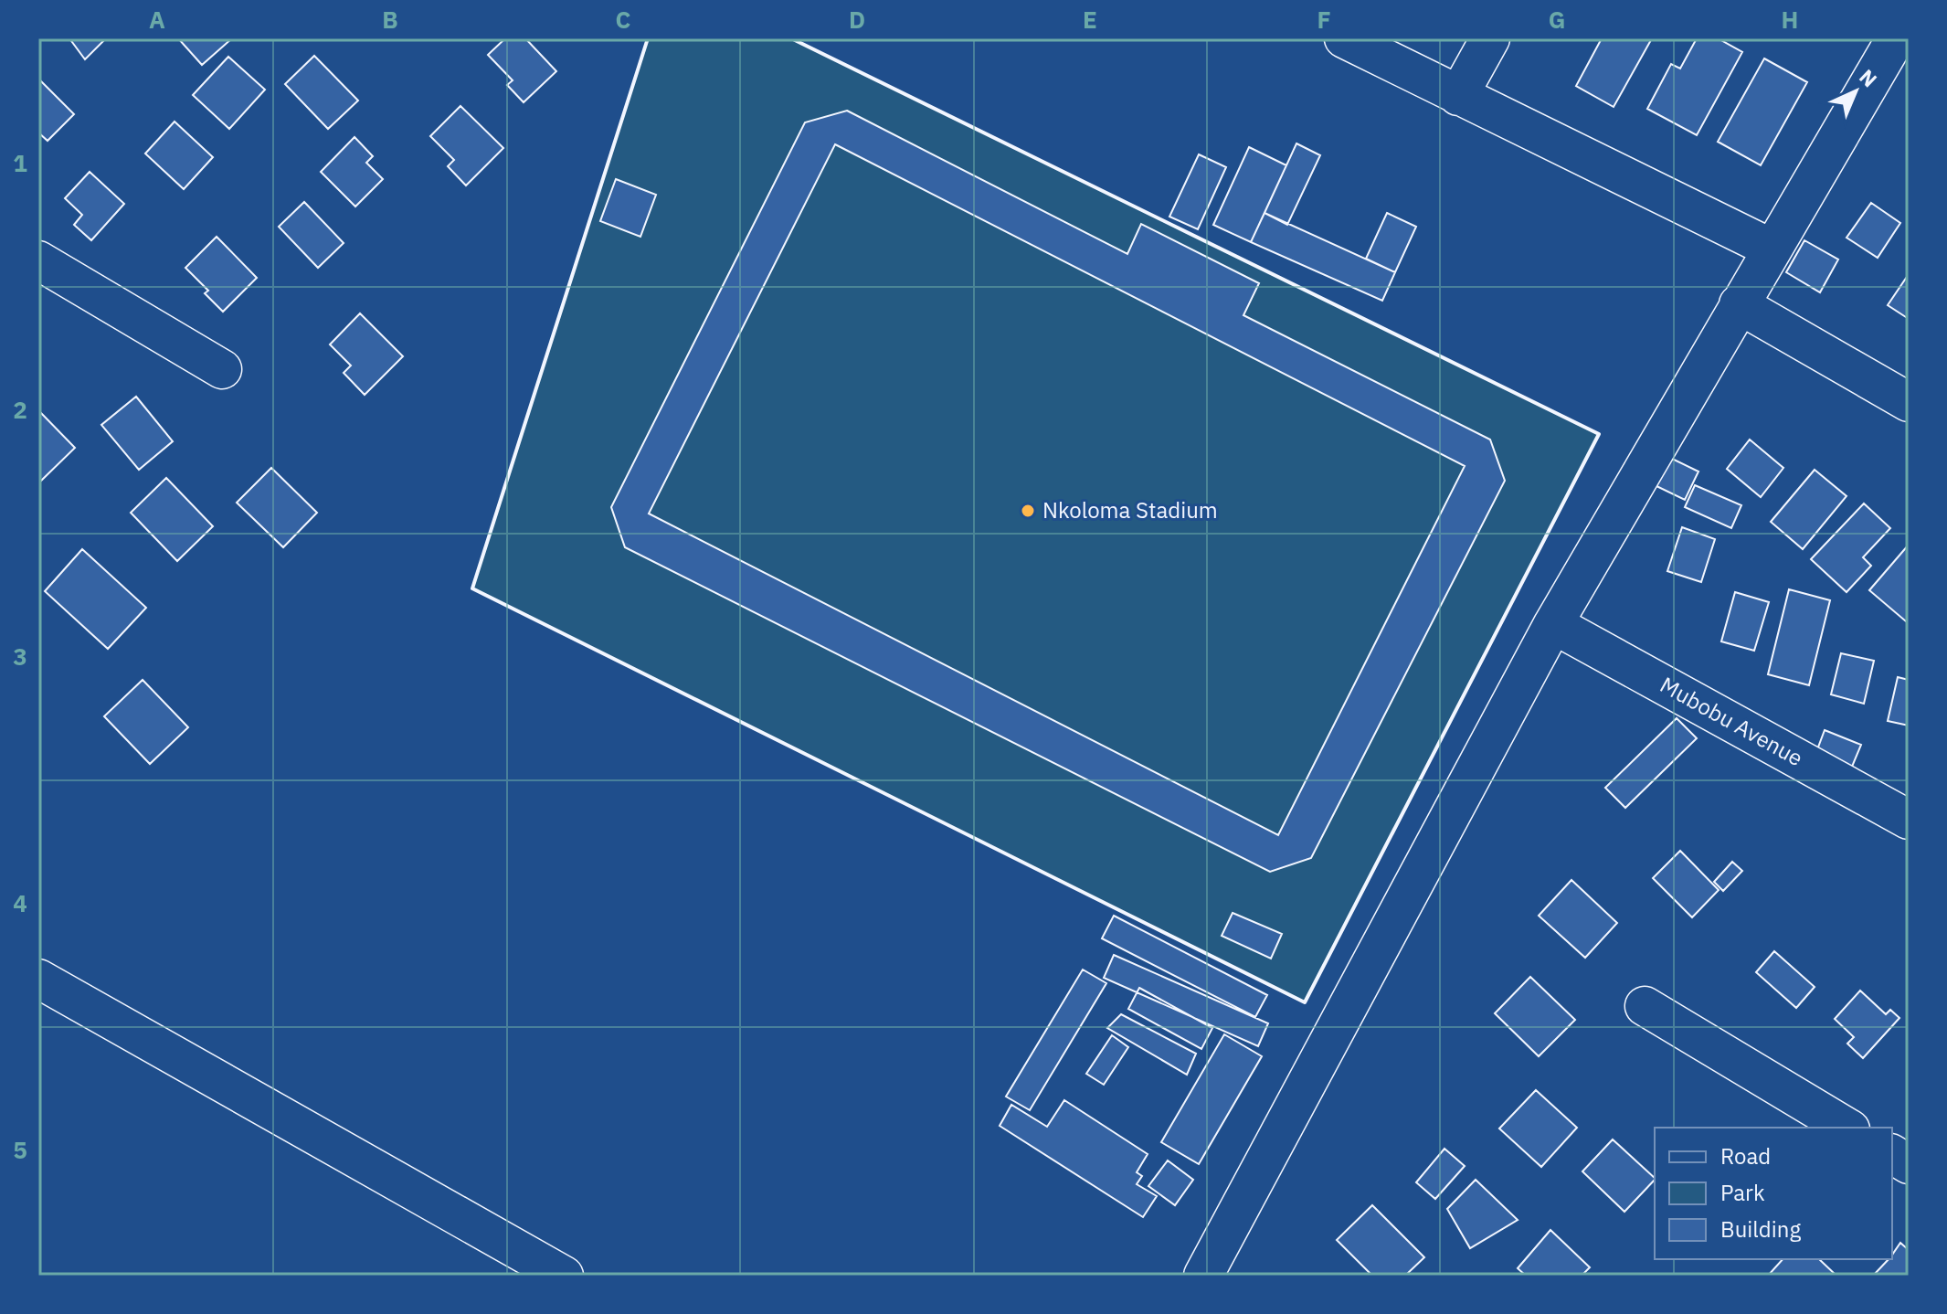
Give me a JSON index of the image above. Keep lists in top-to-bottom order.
{
  "streets": {
    "street": ["Mubobu Avenue"]
  },
  "places": ["Nkoloma Stadium"],
  "legend": ["Road", "Park", "Building"],
  "north": "top right",
  "grid": {
    "columns": [
      "A",
      "B",
      "C",
      "D",
      "E",
      "F",
      "G",
      "H"
    ],
    "rows": [
      "1",
      "2",
      "3",
      "4",
      "5"
    ]
  }
}
